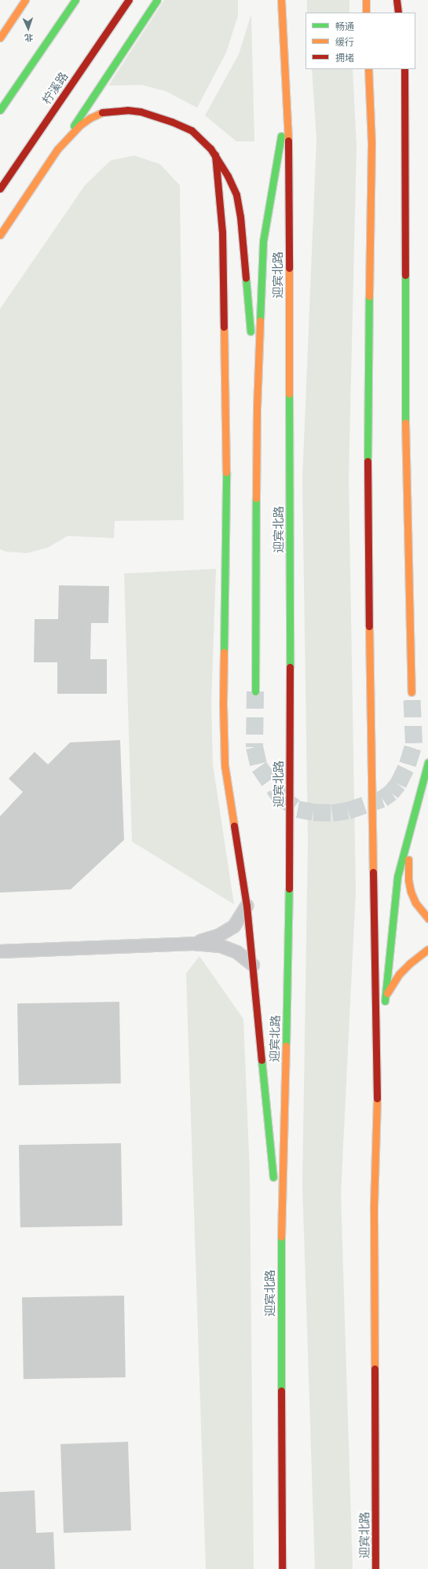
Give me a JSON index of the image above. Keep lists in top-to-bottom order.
{
  "streets": {
    "main road": ["柠溪路", "迎宾北路"]
  },
  "legend": ["畅通", "缓行", "拥堵"],
  "north": "bottom"
}
